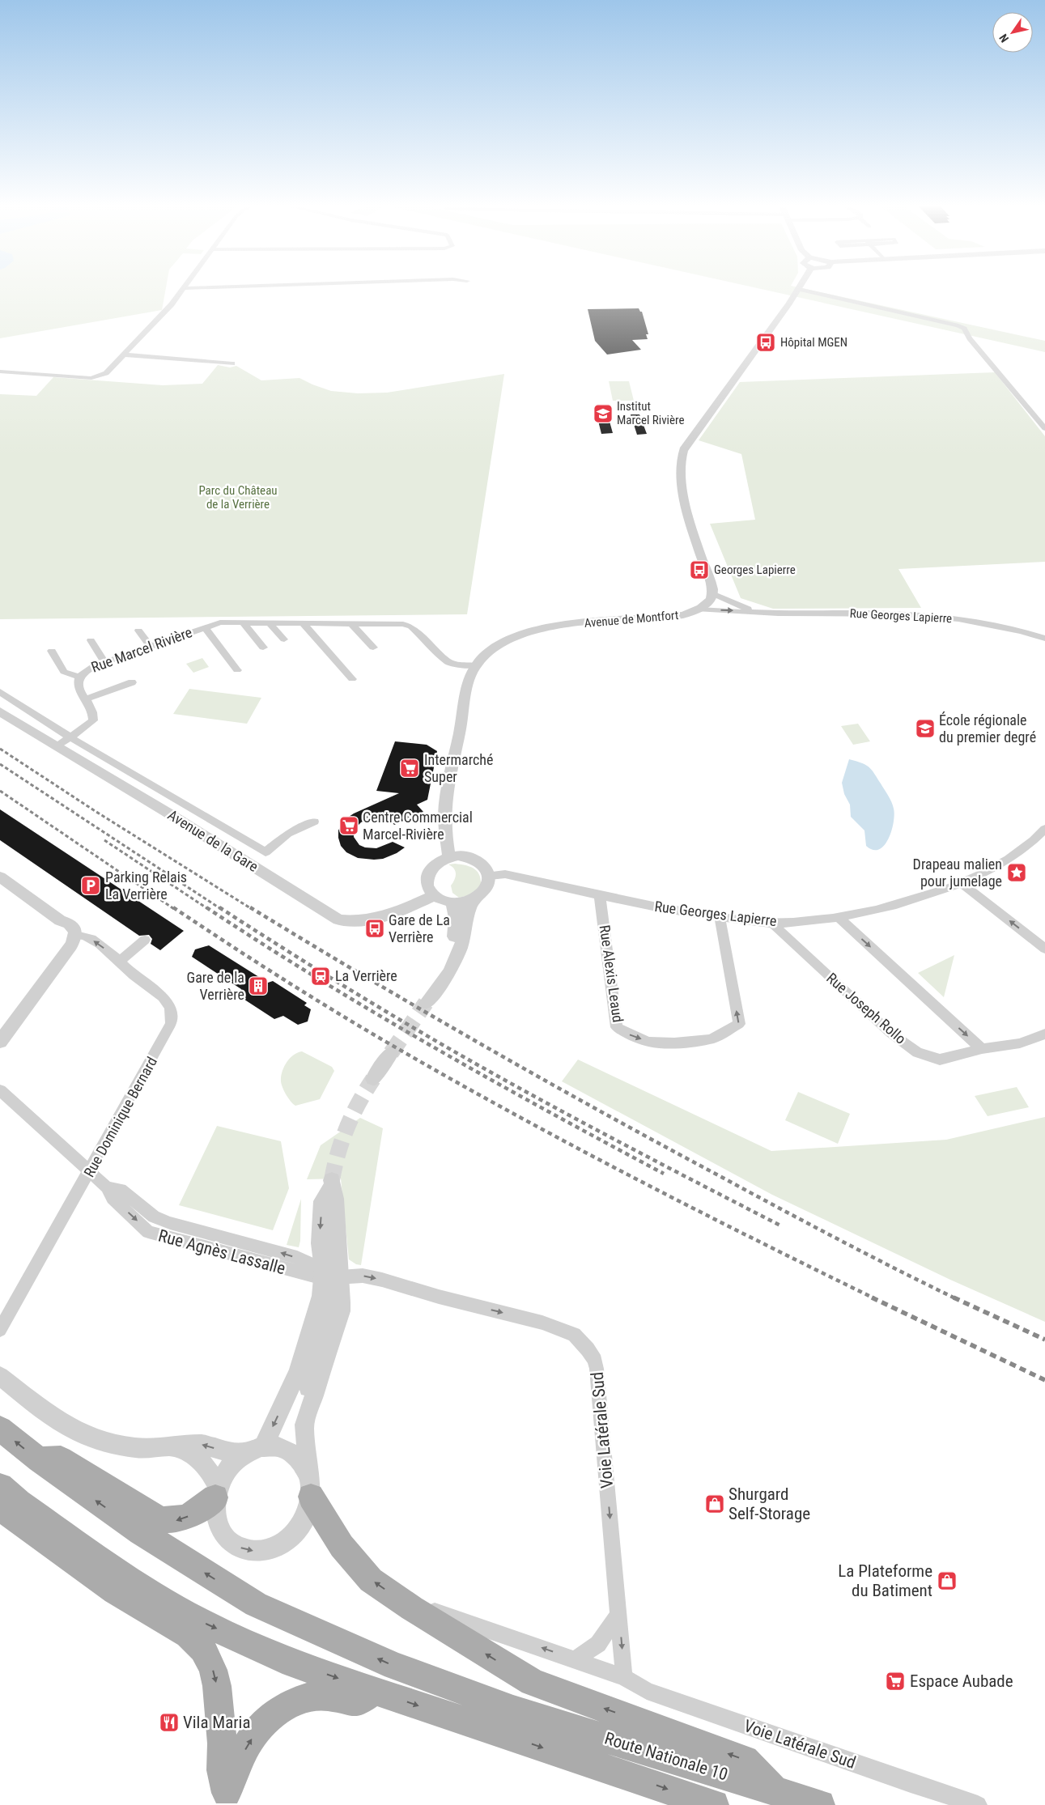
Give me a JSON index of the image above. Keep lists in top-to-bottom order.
{
  "streets": {
    "main road": ["Route Nationale 10"],
    "street": [
      "Rue Georges Lapierre",
      "Avenue de Montfort",
      "Rue Marcel Rivière",
      "Avenue de la Gare",
      "Rue Alexis Leaud",
      "Rue Joseph Rollo",
      "Rue Dominique Bernard",
      "Rue Agnès Lassalle",
      "Voie Latérale Sud"
    ]
  },
  "crossings": [
    ["Rue Georges Lapierre", "Avenue de Montfort"],
    ["Rue Georges Lapierre", "Avenue de la Gare"],
    ["Rue Georges Lapierre", "Rue Alexis Leaud"],
    ["Rue Georges Lapierre", "Rue Joseph Rollo"],
    ["Avenue de Montfort", "Rue Marcel Rivière"],
    ["Avenue de Montfort", "Avenue de la Gare"],
    ["Rue Marcel Rivière", "Avenue de la Gare"],
    ["Rue Dominique Bernard", "Rue Agnès Lassalle"],
    ["Rue Agnès Lassalle", "Voie Latérale Sud"]
  ],
  "parks": ["Parc du Château de la Verrière"],
  "places": {
    "bus stop": ["Hôpital MGEN", "Georges Lapierre", "Gare de La Verrière"],
    "school or university": ["Institut Marcel Rivière", "École régionale du premier degré"],
    "supermarket": ["Intermarché Super", "Centre Commercial Marcel-Rivière", "Espace Aubade"],
    "place": ["Drapeau malien pour jumelage"],
    "parking": ["Parking Relais La Verrière"],
    "station": ["La Verrière"],
    "building": ["Gare de la Verrière"],
    "shop": ["Shurgard Self-Storage", "La Plateforme du Batiment"],
    "restaurant": ["Vila Maria"]
  },
  "north": "bottom left"
}
